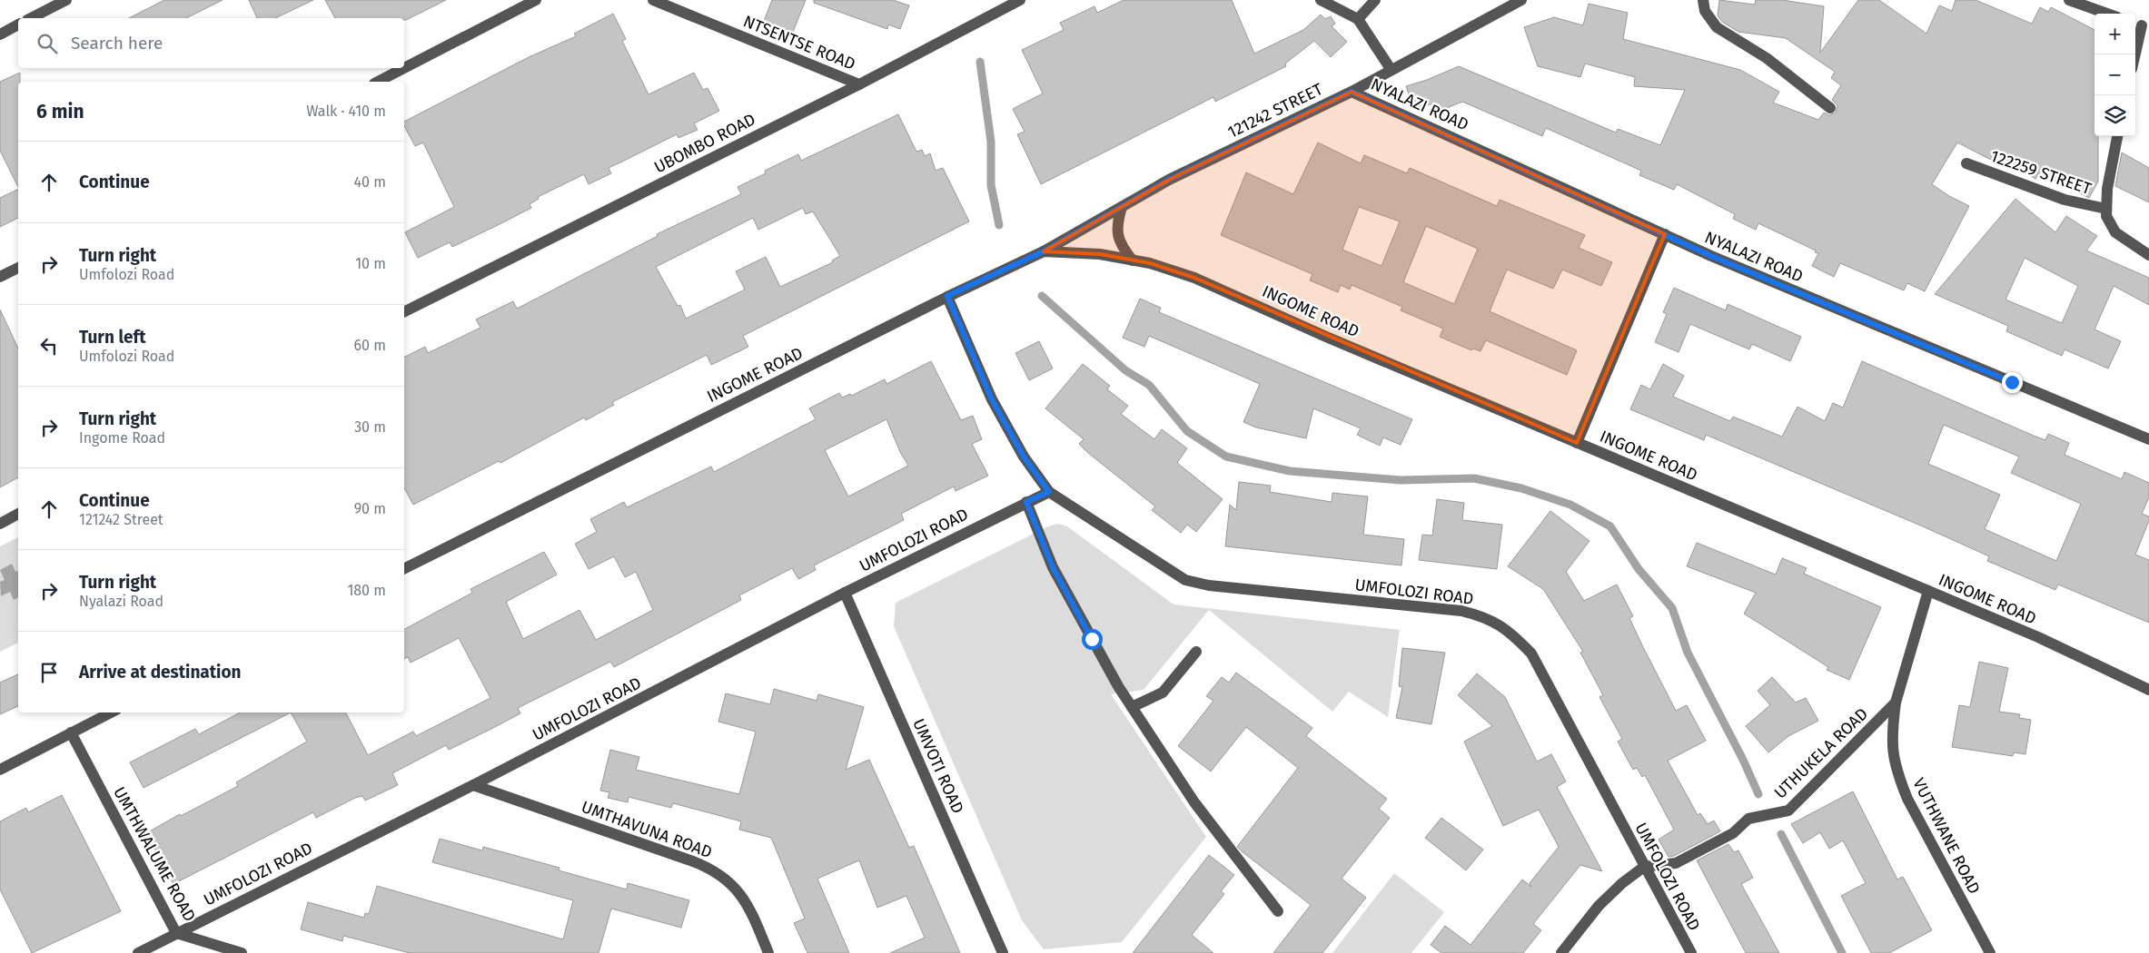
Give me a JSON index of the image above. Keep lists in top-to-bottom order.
{
  "streets": {
    "street": [
      "NTSENTSE ROAD",
      "NYALAZI ROAD",
      "121242 STREET",
      "UBOMBO ROAD",
      "122259 STREET",
      "INGOME ROAD",
      "UMFOLOZI ROAD",
      "UTHUKELA ROAD",
      "UMVOTI ROAD",
      "UMTHAVUNA ROAD",
      "VUTHWANE ROAD",
      "UMTHWALUME ROAD"
    ]
  },
  "crossings": [
    ["NTSENTSE ROAD", "UBOMBO ROAD"],
    ["NYALAZI ROAD", "121242 STREET"],
    ["121242 STREET", "INGOME ROAD"],
    ["INGOME ROAD", "UMFOLOZI ROAD"],
    ["INGOME ROAD", "UTHUKELA ROAD"],
    ["UMFOLOZI ROAD", "UTHUKELA ROAD"],
    ["UMFOLOZI ROAD", "UMVOTI ROAD"],
    ["UMFOLOZI ROAD", "UMTHAVUNA ROAD"],
    ["UMFOLOZI ROAD", "UMTHWALUME ROAD"],
    ["UTHUKELA ROAD", "VUTHWANE ROAD"]
  ],
  "page": {
    "map_buttons": ["+", "−"],
    "search": "Search here",
    "heading": ["6 min", "Walk · 410 m"],
    "list": [
      ["Continue", "40 m"],
      ["Turn right", "Umfolozi Road", "10 m"],
      ["Turn left", "Umfolozi Road", "60 m"],
      ["Turn right", "Ingome Road", "30 m"],
      ["Continue", "121242 Street", "90 m"],
      ["Turn right", "Nyalazi Road", "180 m"],
      "Arrive at destination"
    ]
  }
}
